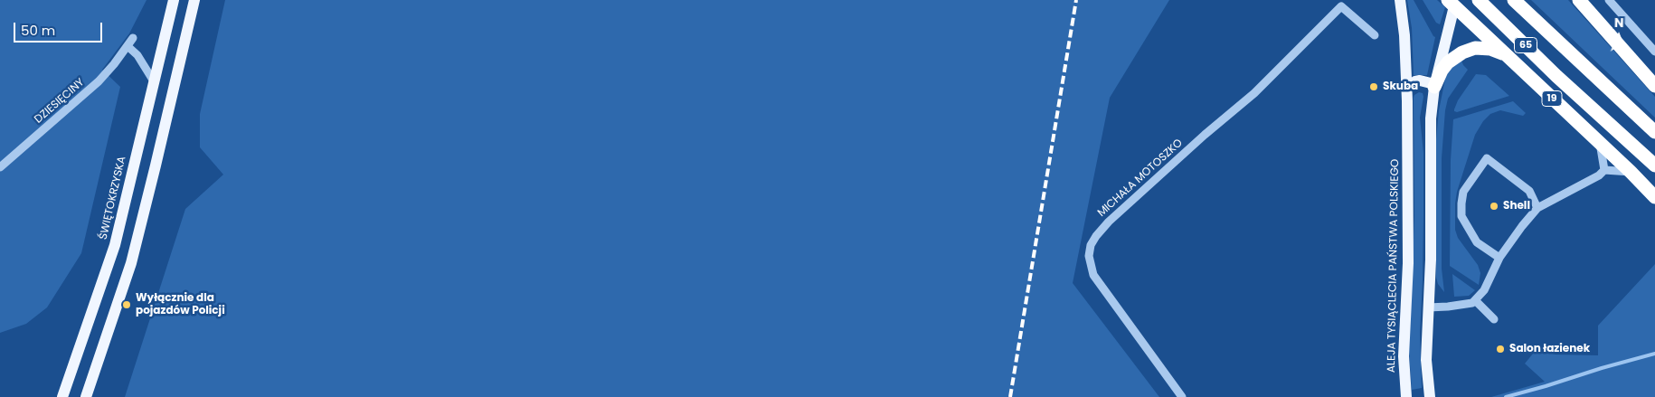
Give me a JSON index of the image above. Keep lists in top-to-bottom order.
{
  "streets": {
    "highway": ["65", "19"],
    "main road": ["ŚWIĘTOKRZYSKA", "ALEJA TYSIĄCLECIA PAŃSTWA POLSKIEGO"],
    "street": ["DZIESIĘCINY", "MICHAŁA MOTOSZKO"]
  },
  "places": [
    "Skuba",
    "Shell",
    "Wyłącznie dla pojazdów Policji",
    "Salon łazienek"
  ],
  "scale_bar": "50 m",
  "north": "top"
}
